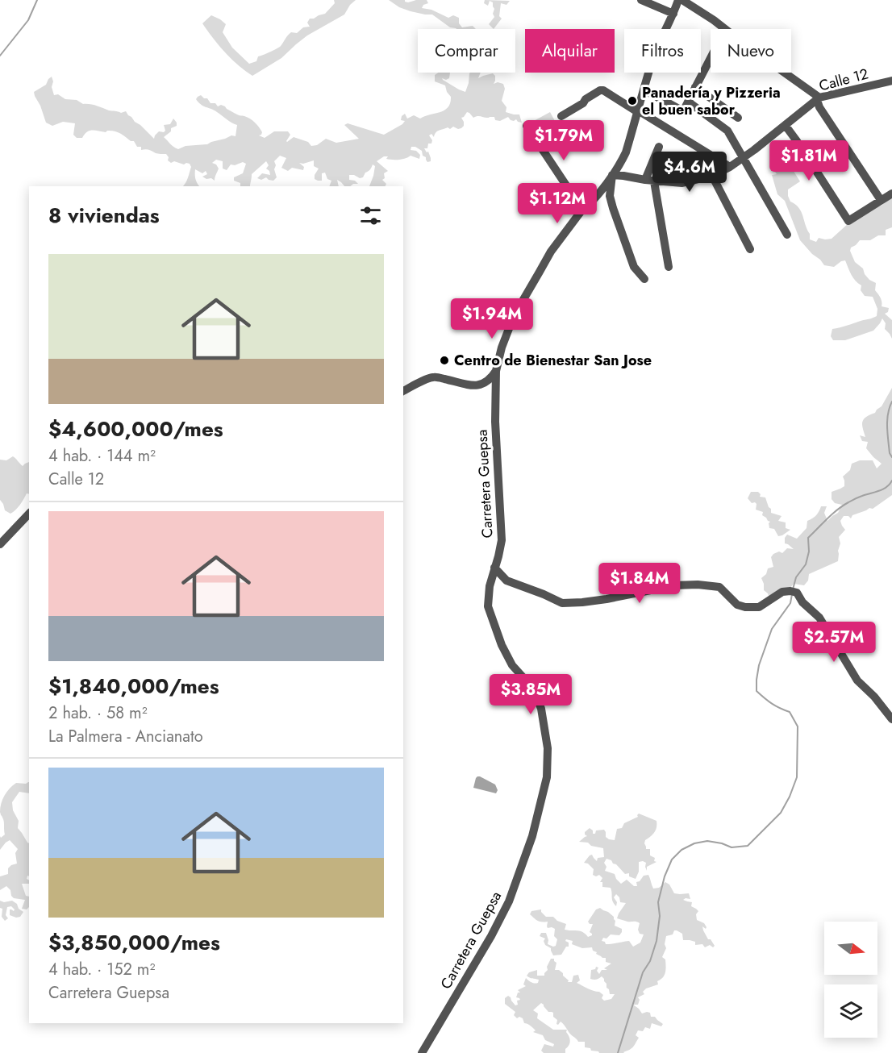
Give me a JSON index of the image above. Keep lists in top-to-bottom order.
{
  "streets": {
    "street": ["Calle 12", "Carretera Guepsa"]
  },
  "places": ["Panadería y Pizzeria el buen sabor", "Centro de Bienestar San Jose"],
  "north": "right",
  "page": {
    "chip": [
      "Comprar",
      "Alquilar",
      "Filtros",
      "Nuevo"
    ],
    "price": [
      "$1.79M",
      "$1.81M",
      "$4.6M",
      "$1.12M",
      "$1.94M",
      "$1.84M",
      "$2.57M",
      "$3.85M"
    ],
    "heading": "8 viviendas",
    "list": [
      {
        "name": "$4,600,000/mes",
        "note": "4 hab. · 144 m² · Calle 12"
      },
      {
        "name": "$1,840,000/mes",
        "note": "2 hab. · 58 m² · La Palmera - Ancianato"
      },
      {
        "name": "$3,850,000/mes",
        "note": "4 hab. · 152 m² · Carretera Guepsa"
      }
    ]
  }
}
